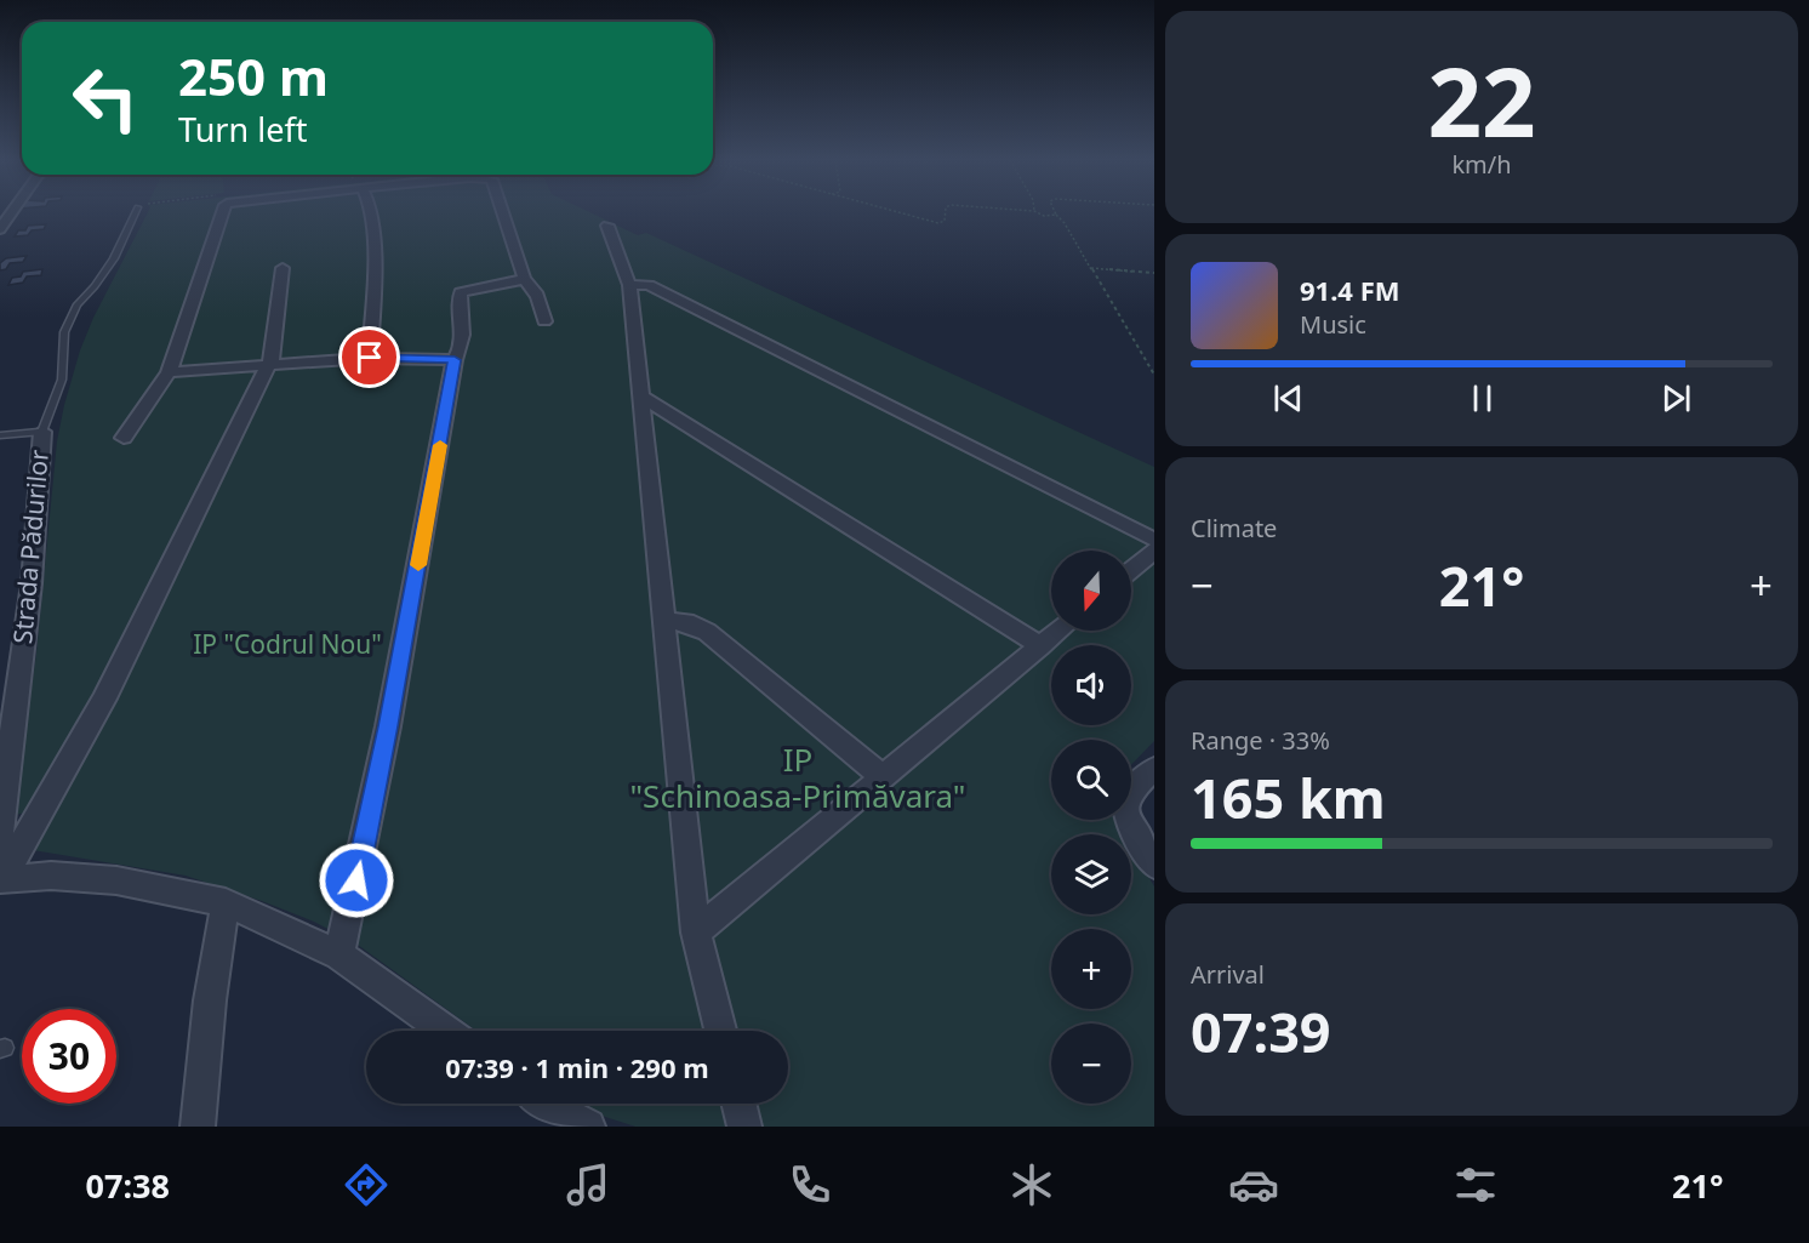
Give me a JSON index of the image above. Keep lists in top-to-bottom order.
{
  "streets": {
    "street": ["Strada Pădurilor"]
  },
  "parks": ["IP \"Codrul Nou\"", "IP \"Schinoasa-Primăvara\""],
  "north": "bottom",
  "page": {
    "tile": [
      ["22", "km/h"],
      "Climate",
      ["Range · 33%", "165 km"],
      ["Arrival", "07:39"]
    ],
    "turn": ["250 m", "Turn left"],
    "song": ["91.4 FM", "Music"],
    "map_buttons": ["+", "−"],
    "heat": ["−", "21°", "+"],
    "limit": "30",
    "trip": "07:39 · 1 min · 290 m",
    "tabs": ["07:38", "21°"]
  }
}
